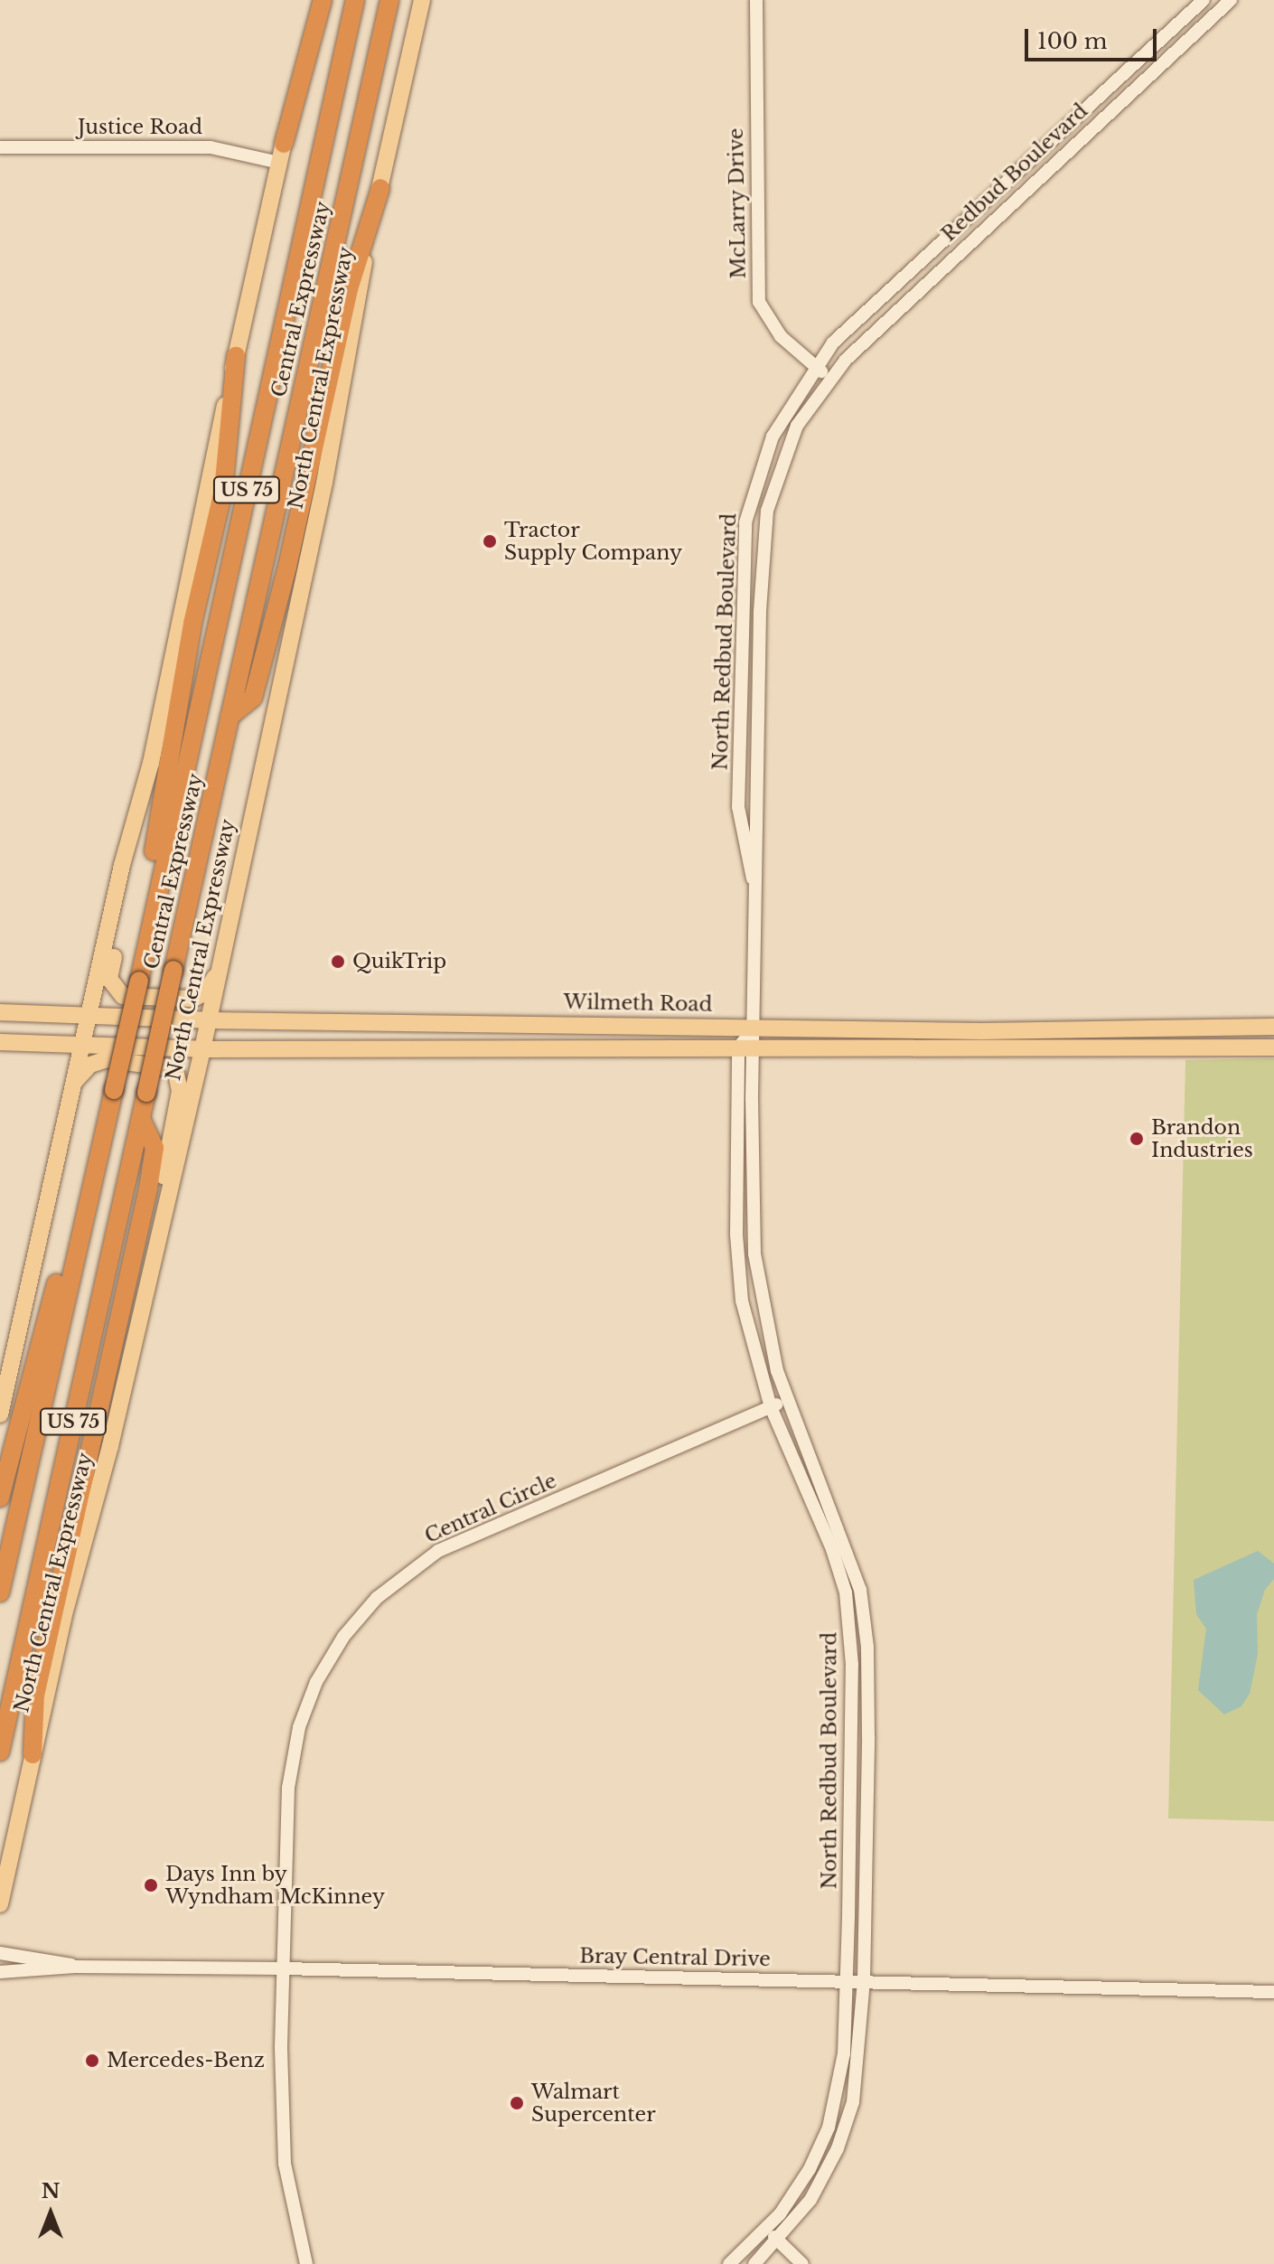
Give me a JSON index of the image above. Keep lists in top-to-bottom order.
{
  "streets": {
    "highway": ["Central Expressway", "US 75"],
    "main road": ["North Central Expressway", "Wilmeth Road"],
    "street": [
      "Justice Road",
      "Redbud Boulevard",
      "McLarry Drive",
      "North Redbud Boulevard",
      "Central Circle",
      "Bray Central Drive"
    ]
  },
  "crossings": [
    ["Redbud Boulevard", "McLarry Drive"],
    ["Redbud Boulevard", "North Redbud Boulevard"],
    ["McLarry Drive", "North Redbud Boulevard"],
    ["North Central Expressway", "Wilmeth Road"],
    ["North Redbud Boulevard", "Wilmeth Road"],
    ["North Redbud Boulevard", "Central Circle"],
    ["North Redbud Boulevard", "Bray Central Drive"],
    ["Central Circle", "Bray Central Drive"]
  ],
  "places": [
    "Tractor Supply Company",
    "QuikTrip",
    "Brandon Industries",
    "Days Inn by Wyndham McKinney",
    "Mercedes-Benz",
    "Walmart Supercenter"
  ],
  "scale_bar": "100 m",
  "north": "top"
}
